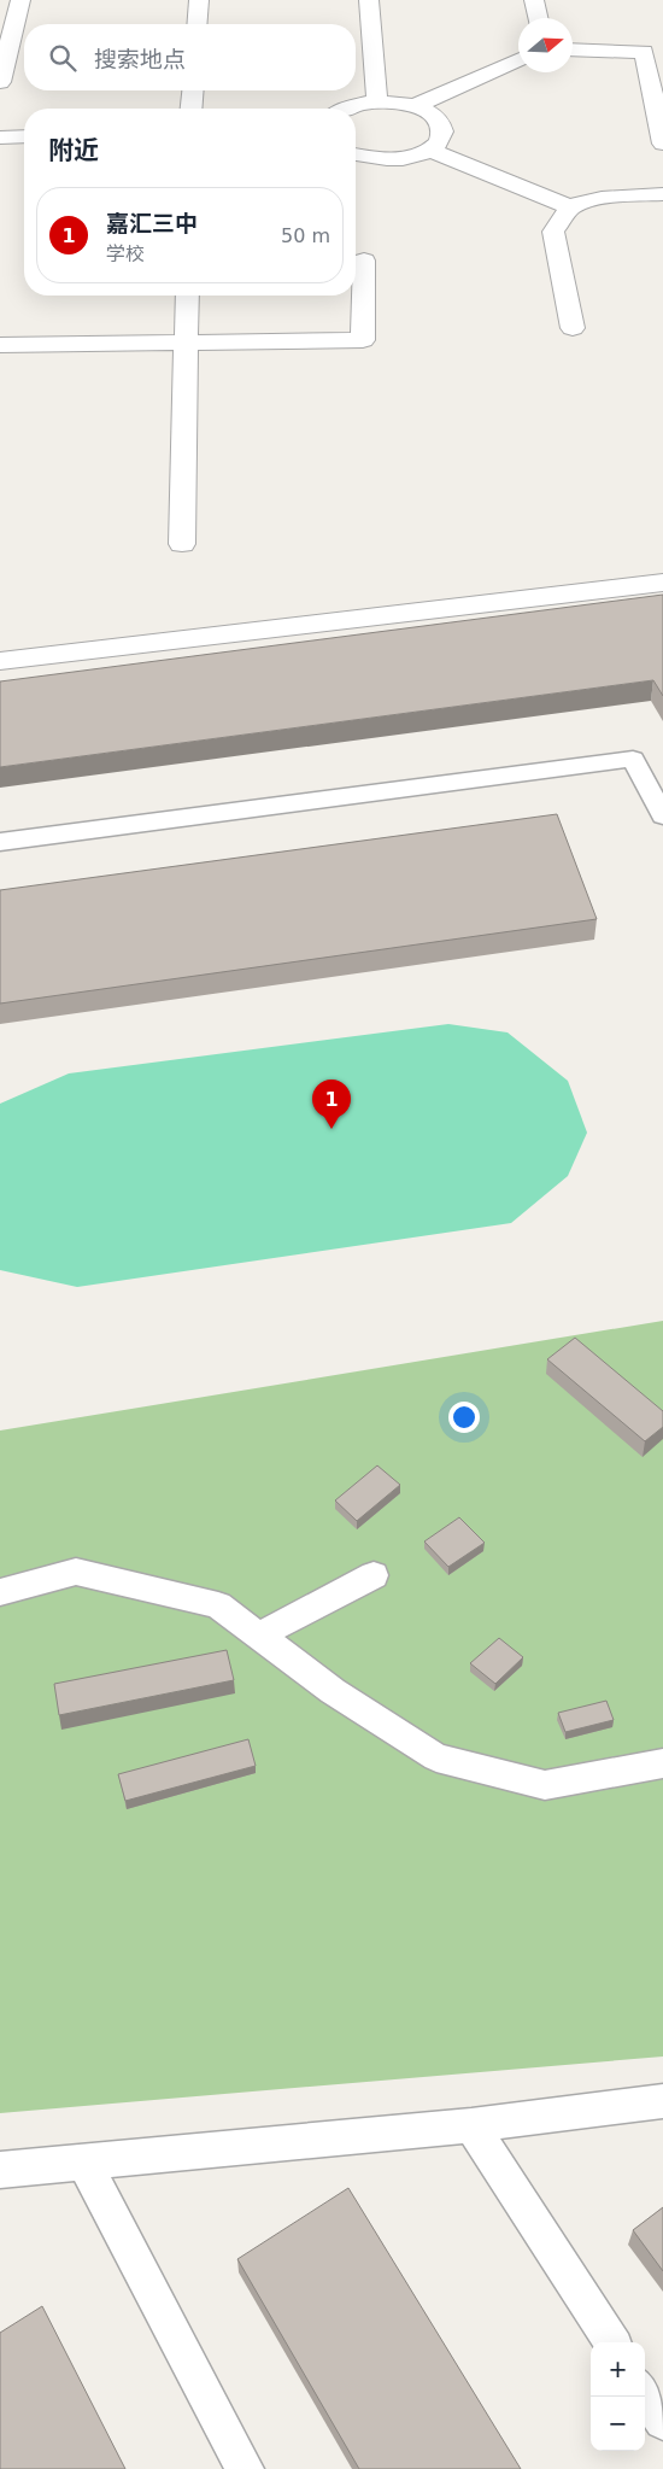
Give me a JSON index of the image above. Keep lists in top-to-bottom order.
{
  "north": "right",
  "page": {
    "search": "搜索地点",
    "heading": "附近",
    "list": [
      {
        "mark": "1",
        "name": "嘉汇三中",
        "note": "学校",
        "value": "50 m"
      }
    ],
    "pins": "1",
    "map_buttons": ["+", "−"]
  }
}
